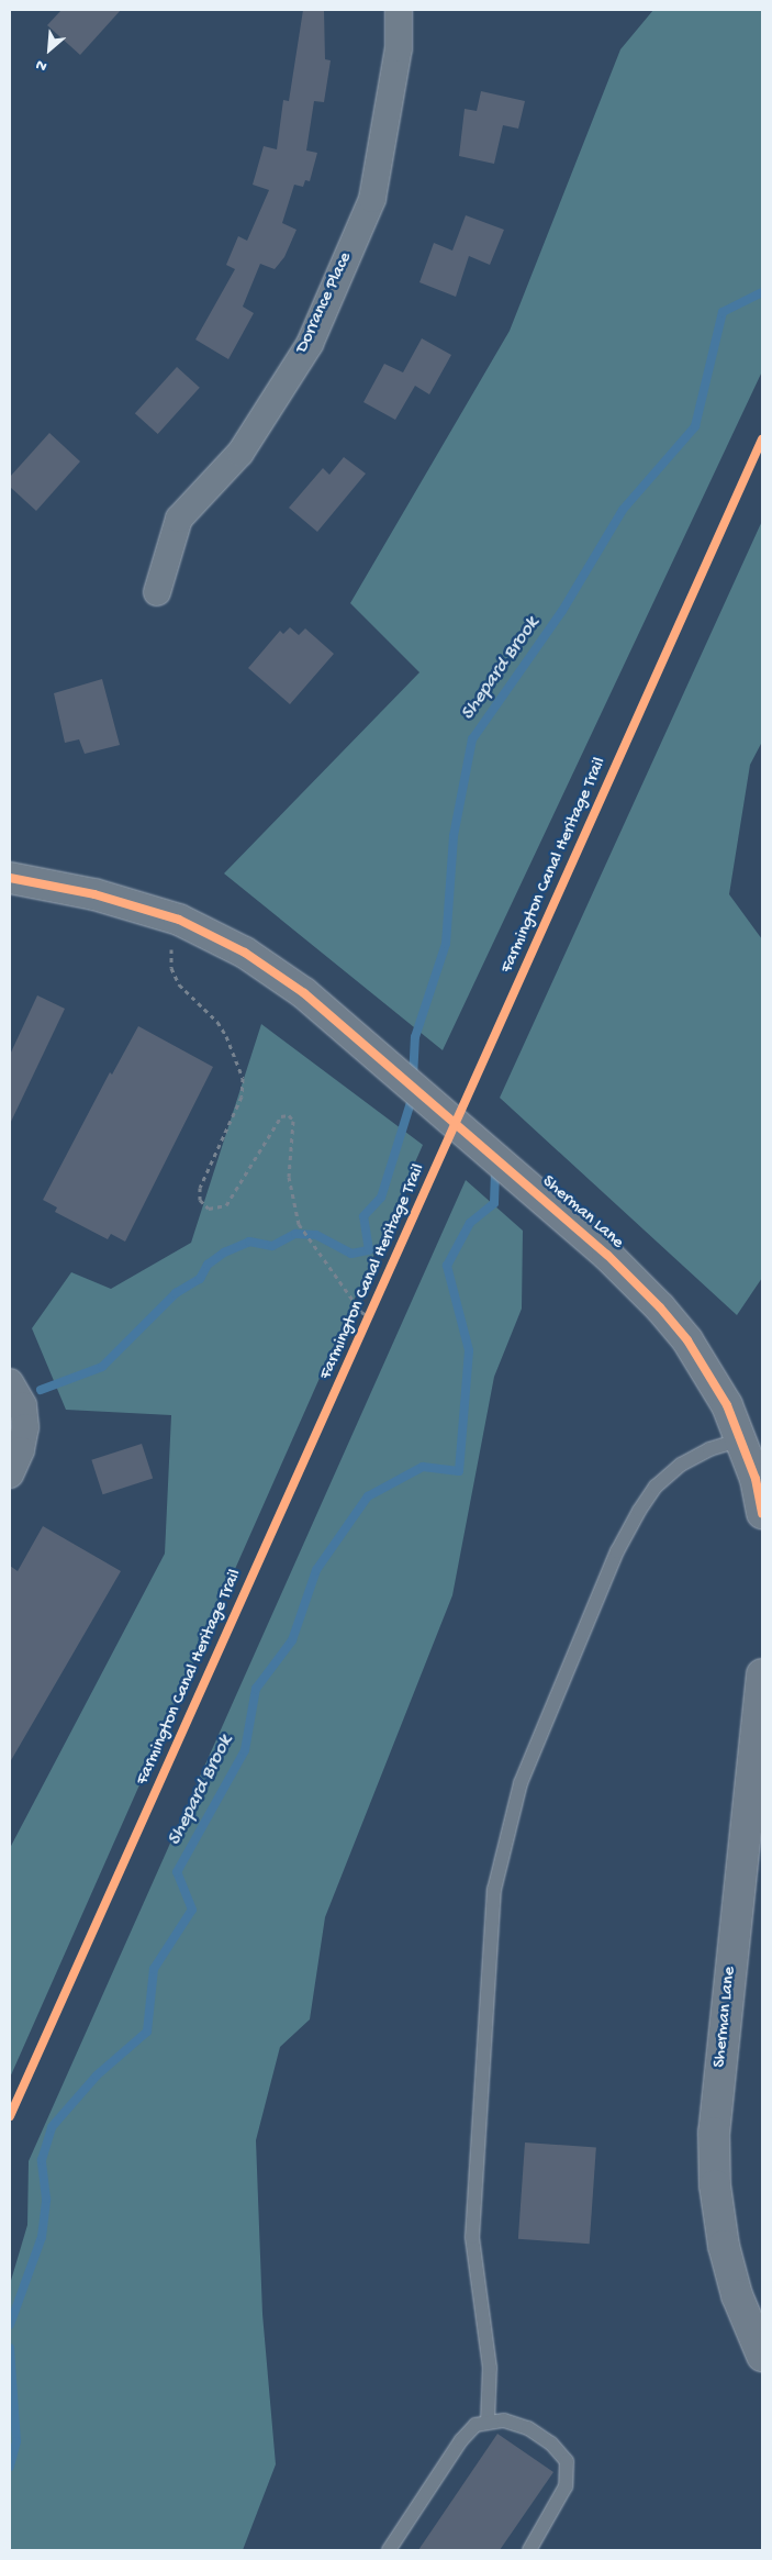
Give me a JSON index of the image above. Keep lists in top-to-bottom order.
{
  "streets": {
    "street": ["Dorrance Place", "Sherman Lane"],
    "cycle path": ["Farmington Canal Heritage Trail"]
  },
  "water": ["Shepard Brook"],
  "north": "bottom left"
}
